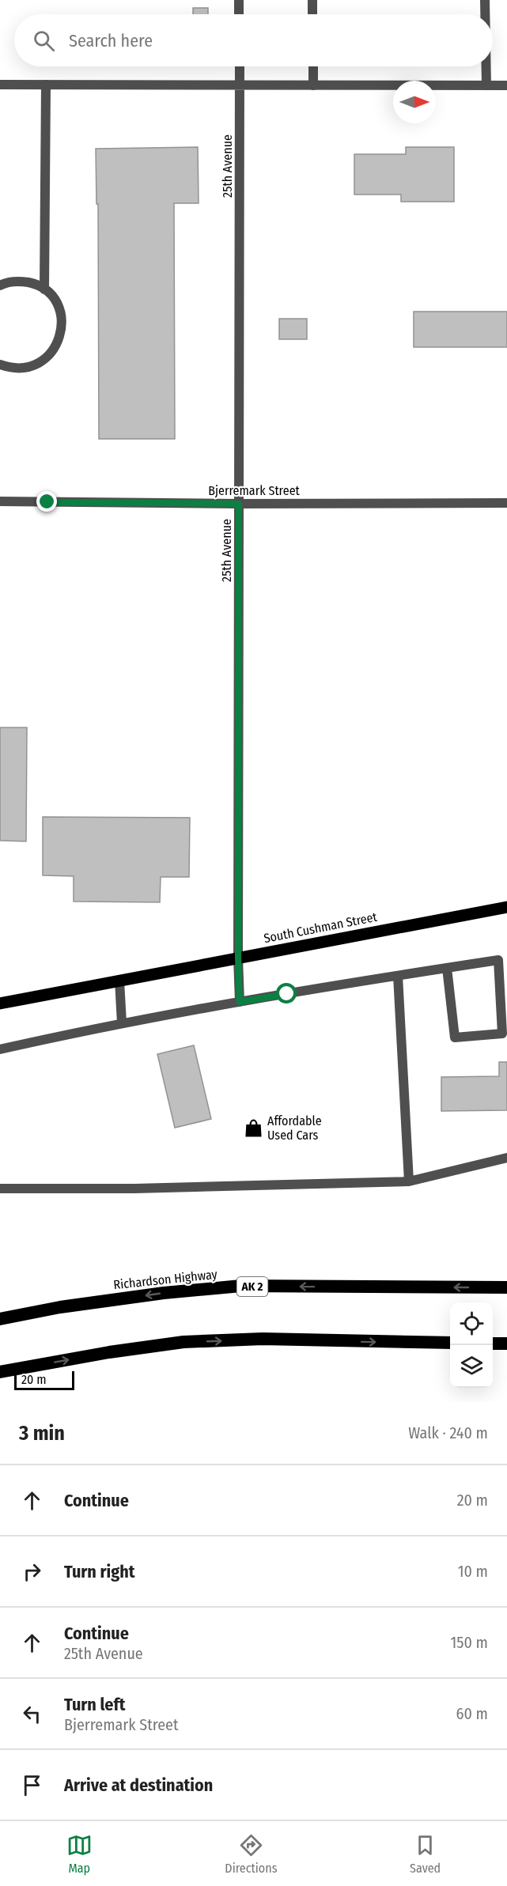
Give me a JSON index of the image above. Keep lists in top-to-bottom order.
{
  "streets": {
    "highway": ["Richardson Highway", "AK 2"],
    "main road": ["South Cushman Street"],
    "street": ["25th Avenue", "Bjerremark Street"]
  },
  "crossings": [
    ["25th Avenue", "Bjerremark Street"],
    ["25th Avenue", "South Cushman Street"]
  ],
  "places": {
    "shop": ["Affordable Used Cars"]
  },
  "scale_bar": "20 m",
  "north": "right",
  "page": {
    "search": "Search here",
    "scale": "20 m",
    "heading": ["3 min", "Walk · 240 m"],
    "list": [
      ["Continue", "20 m"],
      ["Turn right", "10 m"],
      ["Continue", "25th Avenue", "150 m"],
      ["Turn left", "Bjerremark Street", "60 m"],
      "Arrive at destination"
    ],
    "nav": ["Map", "Directions", "Saved"]
  }
}
